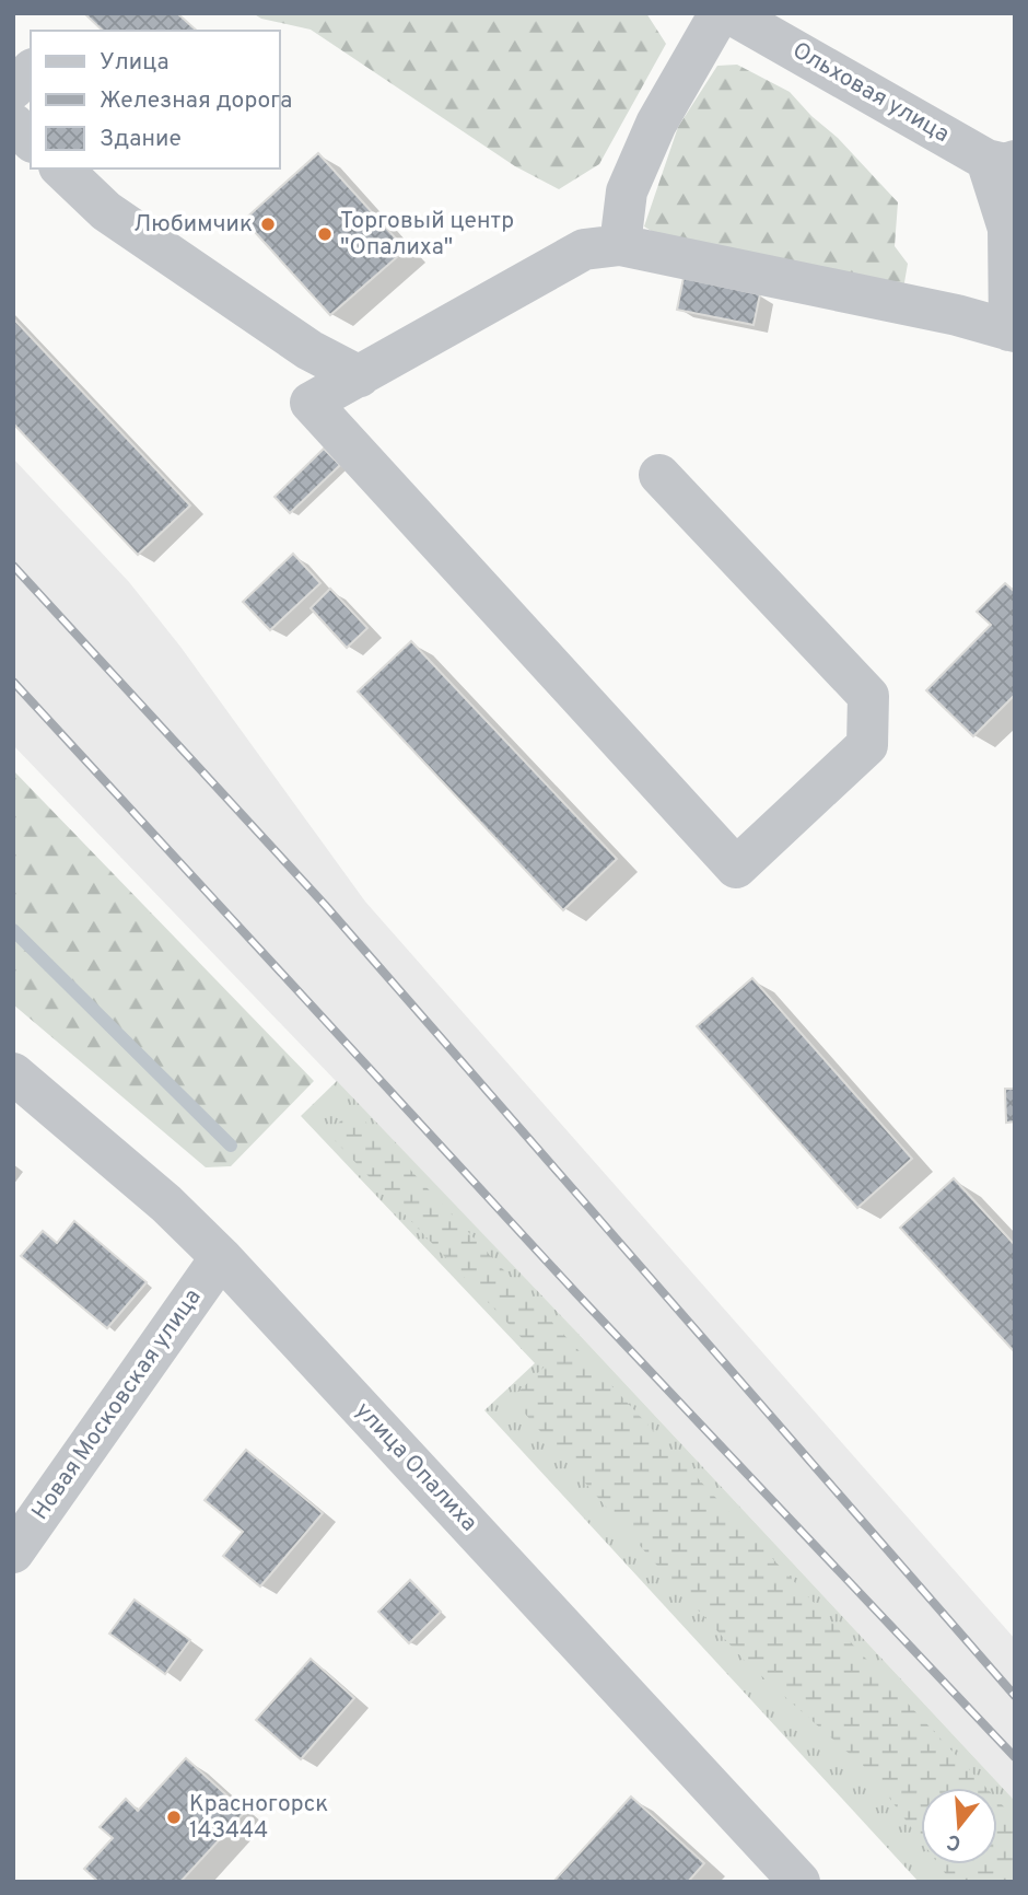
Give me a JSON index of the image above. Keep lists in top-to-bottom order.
{
  "streets": {
    "street": ["Ольховая улица", "Новая Московская улица", "улица Опалиха"]
  },
  "crossings": [
    ["Новая Московская улица", "улица Опалиха"]
  ],
  "places": ["Любимчик", "Торговый центр \"Опалиха\"", "Красногорск 143444"],
  "legend": ["Улица", "Железная дорога", "Здание"],
  "north": "bottom"
}
